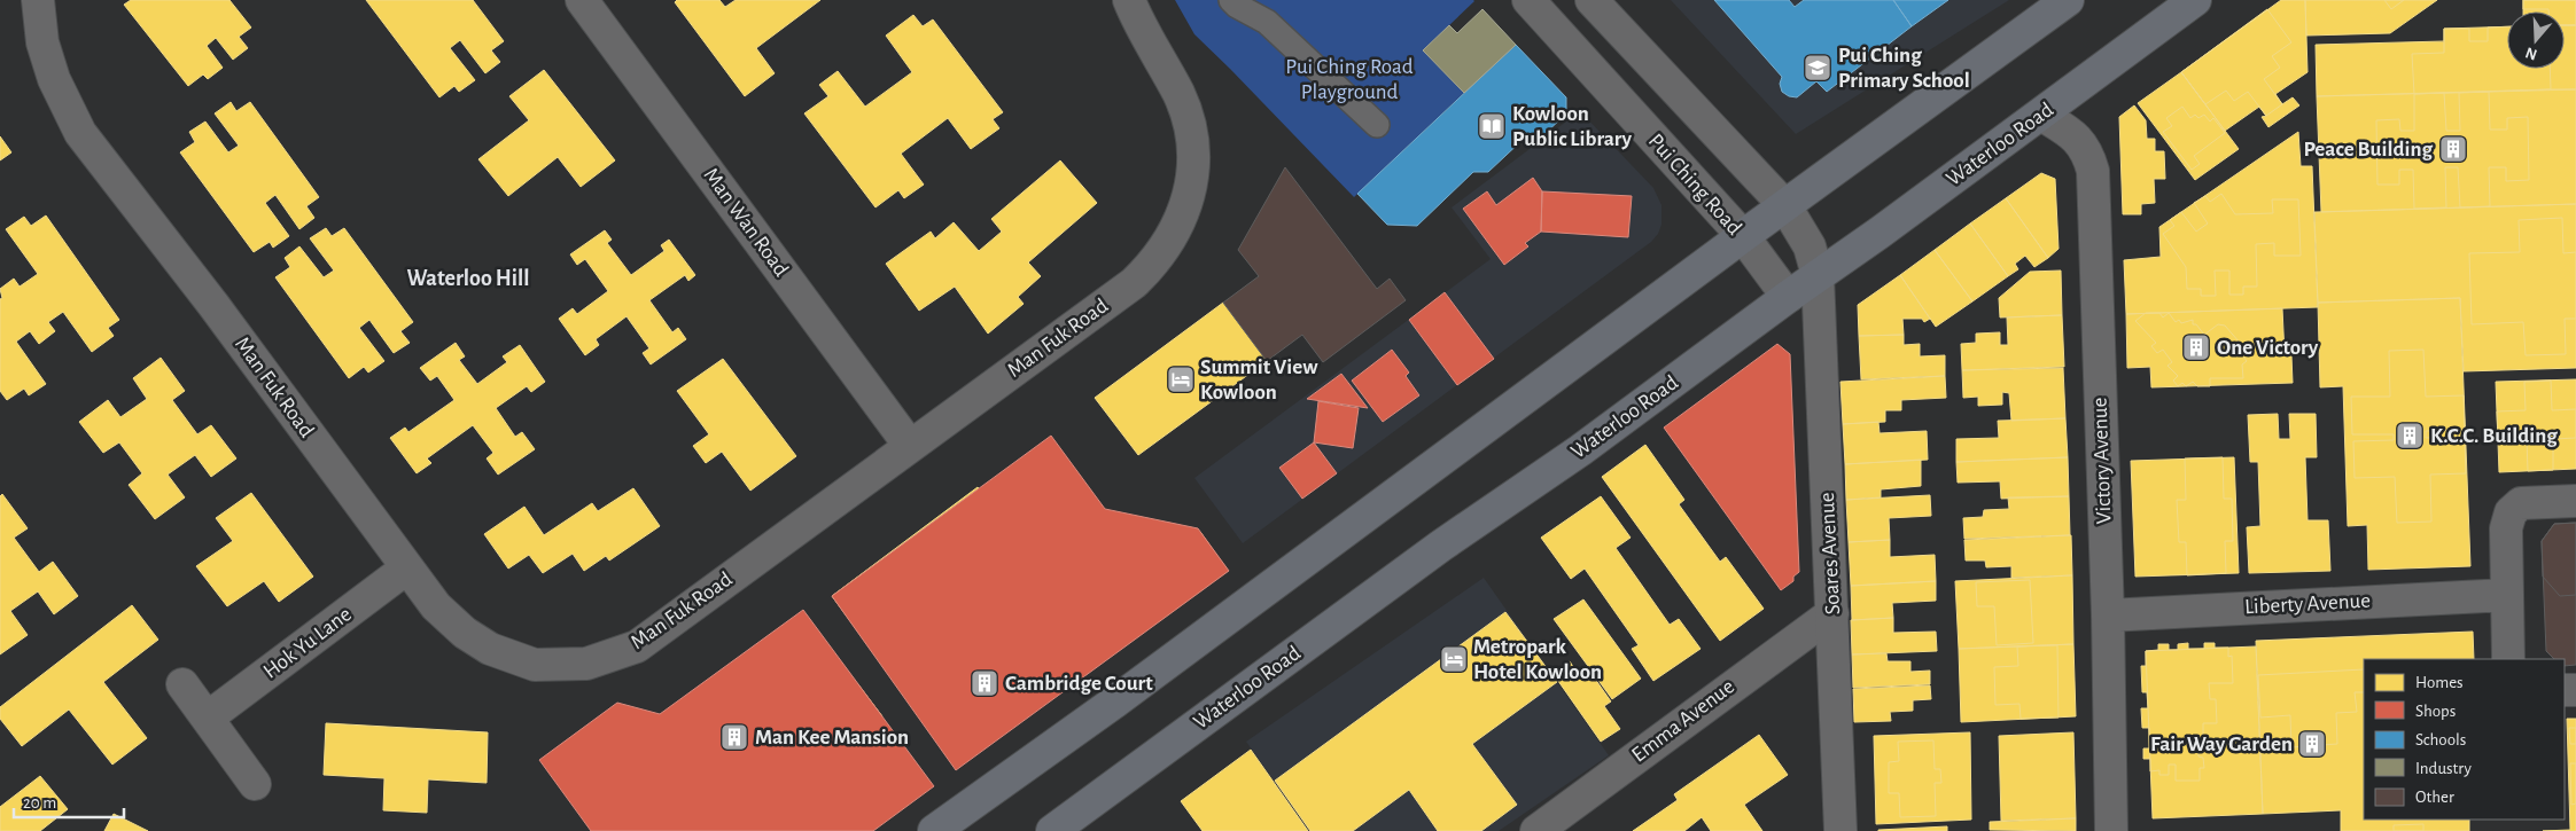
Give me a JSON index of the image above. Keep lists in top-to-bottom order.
{
  "streets": {
    "main road": ["Waterloo Road"],
    "street": [
      "Pui Ching Road",
      "Man Wan Road",
      "Man Fuk Road",
      "Victory Avenue",
      "Soares Avenue",
      "Liberty Avenue",
      "Hok Yu Lane",
      "Emma Avenue"
    ]
  },
  "crossings": [
    ["Waterloo Road", "Pui Ching Road"],
    ["Waterloo Road", "Victory Avenue"],
    ["Waterloo Road", "Soares Avenue"],
    ["Man Wan Road", "Man Fuk Road"],
    ["Man Fuk Road", "Hok Yu Lane"],
    ["Victory Avenue", "Liberty Avenue"],
    ["Soares Avenue", "Emma Avenue"]
  ],
  "districts": ["Waterloo Hill"],
  "parks": ["Pui Ching Road Playground"],
  "places": {
    "school or university": ["Pui Ching Primary School"],
    "library": ["Kowloon Public Library"],
    "building": [
      "Peace Building",
      "One Victory",
      "K.C.C. Building",
      "Cambridge Court",
      "Man Kee Mansion",
      "Fair Way Garden"
    ],
    "hotel": ["Summit View Kowloon", "Metropark Hotel Kowloon"]
  },
  "legend": [
    "Homes",
    "Shops",
    "Schools",
    "Industry",
    "Other"
  ],
  "scale_bar": "20 m",
  "north": "bottom"
}
